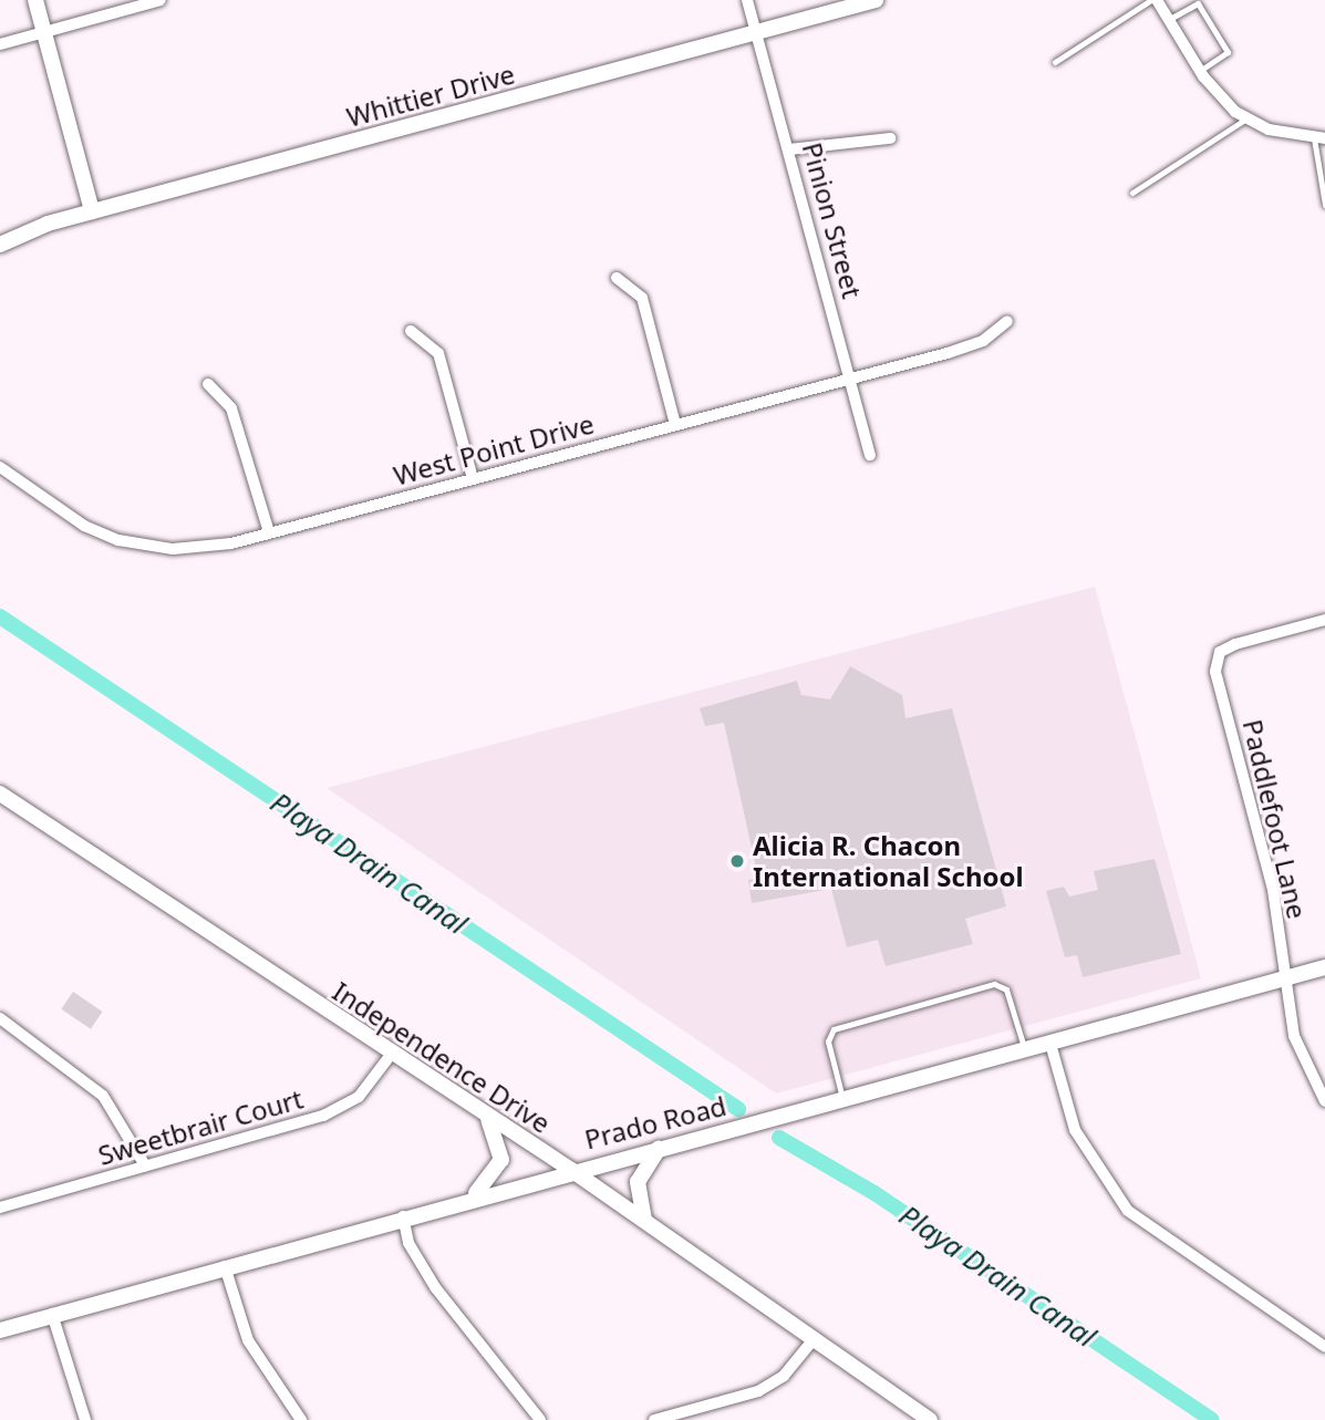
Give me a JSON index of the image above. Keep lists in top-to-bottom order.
{
  "streets": {
    "street": [
      "Whittier Drive",
      "Pinion Street",
      "West Point Drive",
      "Paddlefoot Lane",
      "Independence Drive",
      "Prado Road",
      "Sweetbrair Court"
    ]
  },
  "crossings": [
    ["Whittier Drive", "Pinion Street"],
    ["Pinion Street", "West Point Drive"],
    ["Paddlefoot Lane", "Prado Road"],
    ["Independence Drive", "Prado Road"],
    ["Independence Drive", "Sweetbrair Court"]
  ],
  "water": ["Playa Drain Canal"],
  "places": ["Alicia R. Chacon International School"]
}
